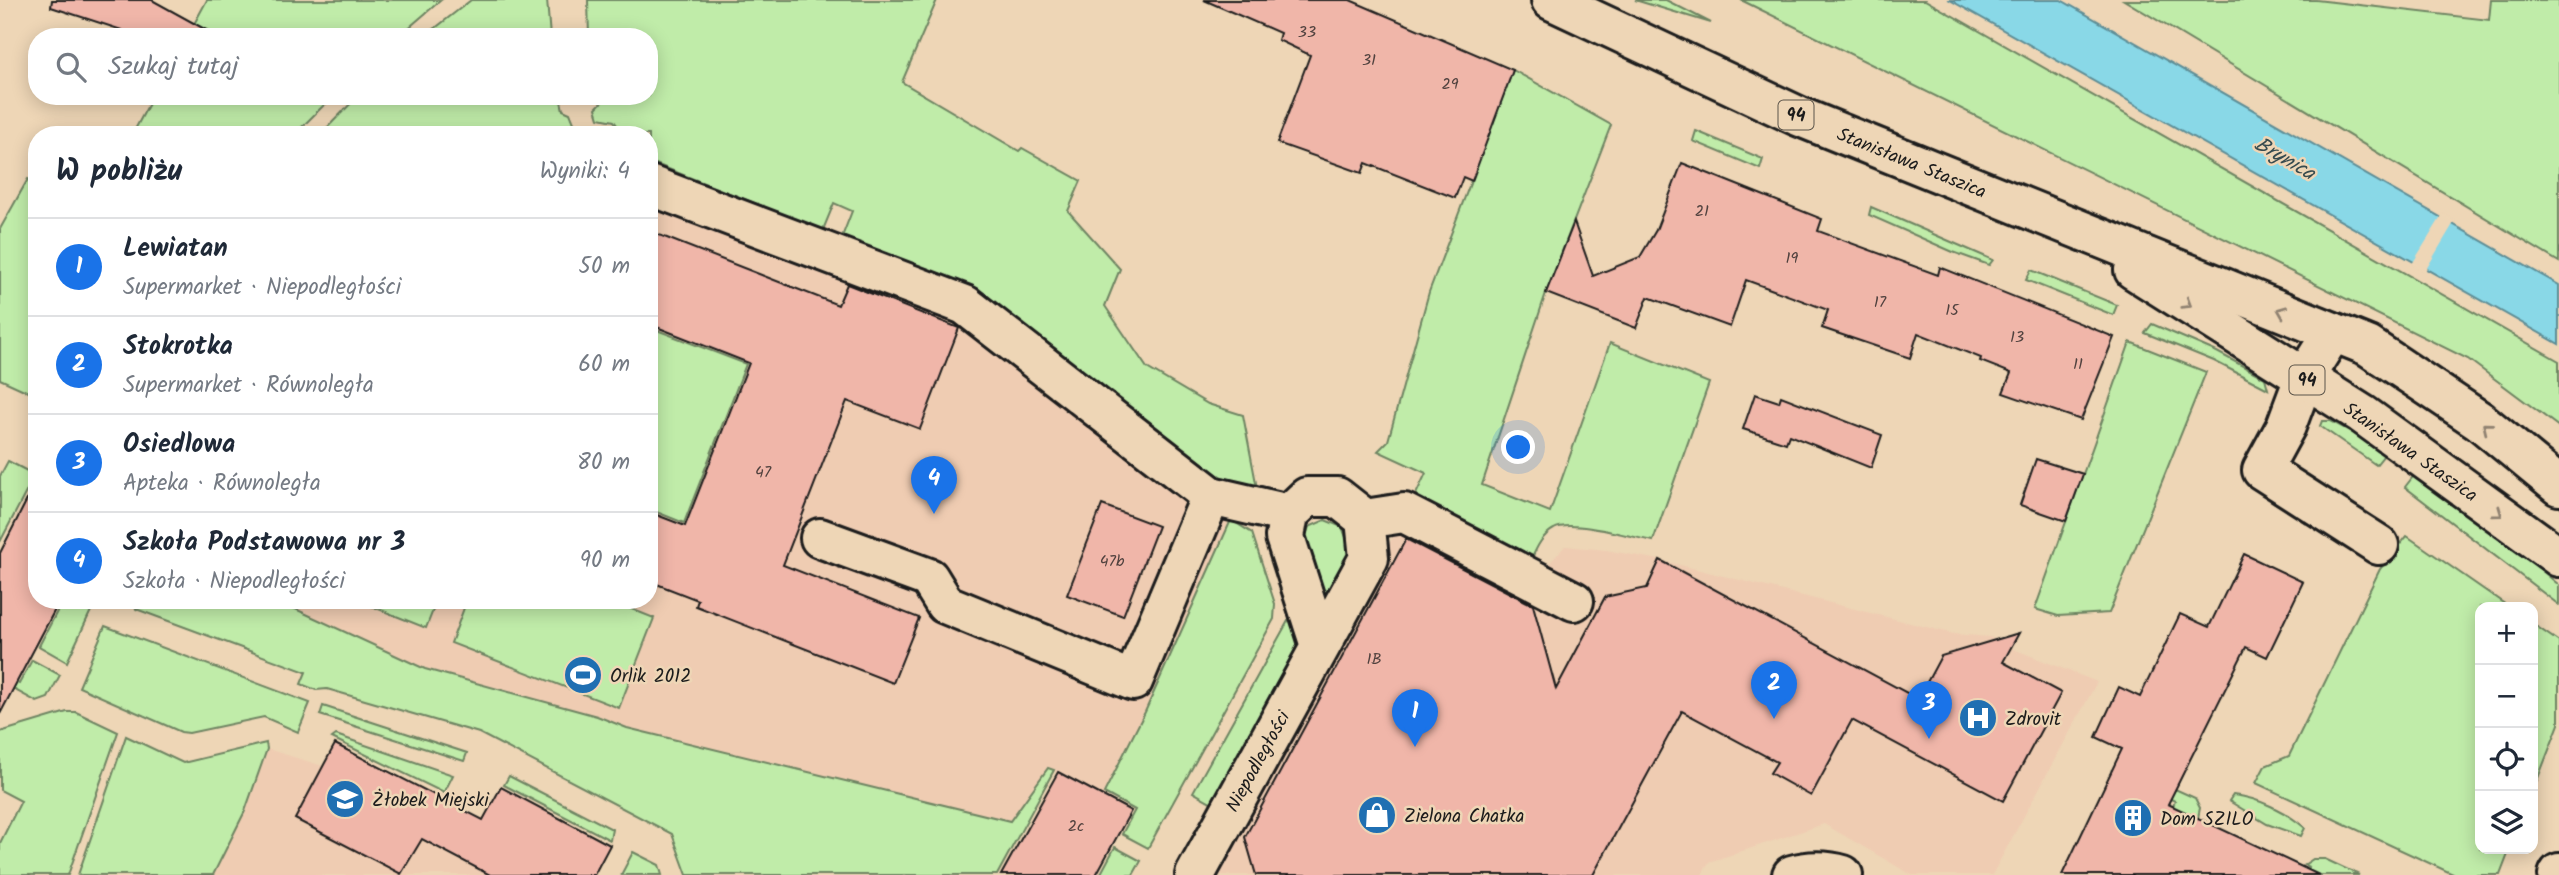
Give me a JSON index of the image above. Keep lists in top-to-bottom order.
{
  "streets": {
    "main road": ["94", "Stanisława Staszica", "Niepodległości"]
  },
  "water": ["Brynica"],
  "places": {
    "sports": ["Orlik 2012"],
    "hospital": ["Zdrovit"],
    "school or university": ["Żłobek Miejski"],
    "shop": ["Zielona Chatka"],
    "building": ["Dom SZILO"]
  },
  "house_numbers": [
    "33",
    "31",
    "29",
    "21",
    "19",
    "17",
    "15",
    "13",
    "11",
    "47",
    "47b",
    "1B",
    "2c"
  ],
  "page": {
    "search": "Szukaj tutaj",
    "heading": ["W pobliżu", "Wyniki: 4"],
    "list": [
      {
        "mark": "1",
        "name": "Lewiatan",
        "note": "Supermarket · Niepodległości",
        "value": "50 m"
      },
      {
        "mark": "2",
        "name": "Stokrotka",
        "note": "Supermarket · Równoległa",
        "value": "60 m"
      },
      {
        "mark": "3",
        "name": "Osiedlowa",
        "note": "Apteka · Równoległa",
        "value": "80 m"
      },
      {
        "mark": "4",
        "name": "Szkoła Podstawowa nr 3",
        "note": "Szkoła · Niepodległości",
        "value": "90 m"
      }
    ],
    "pins": [
      "4",
      "2",
      "3",
      "1"
    ],
    "map_buttons": ["+", "−"]
  }
}
